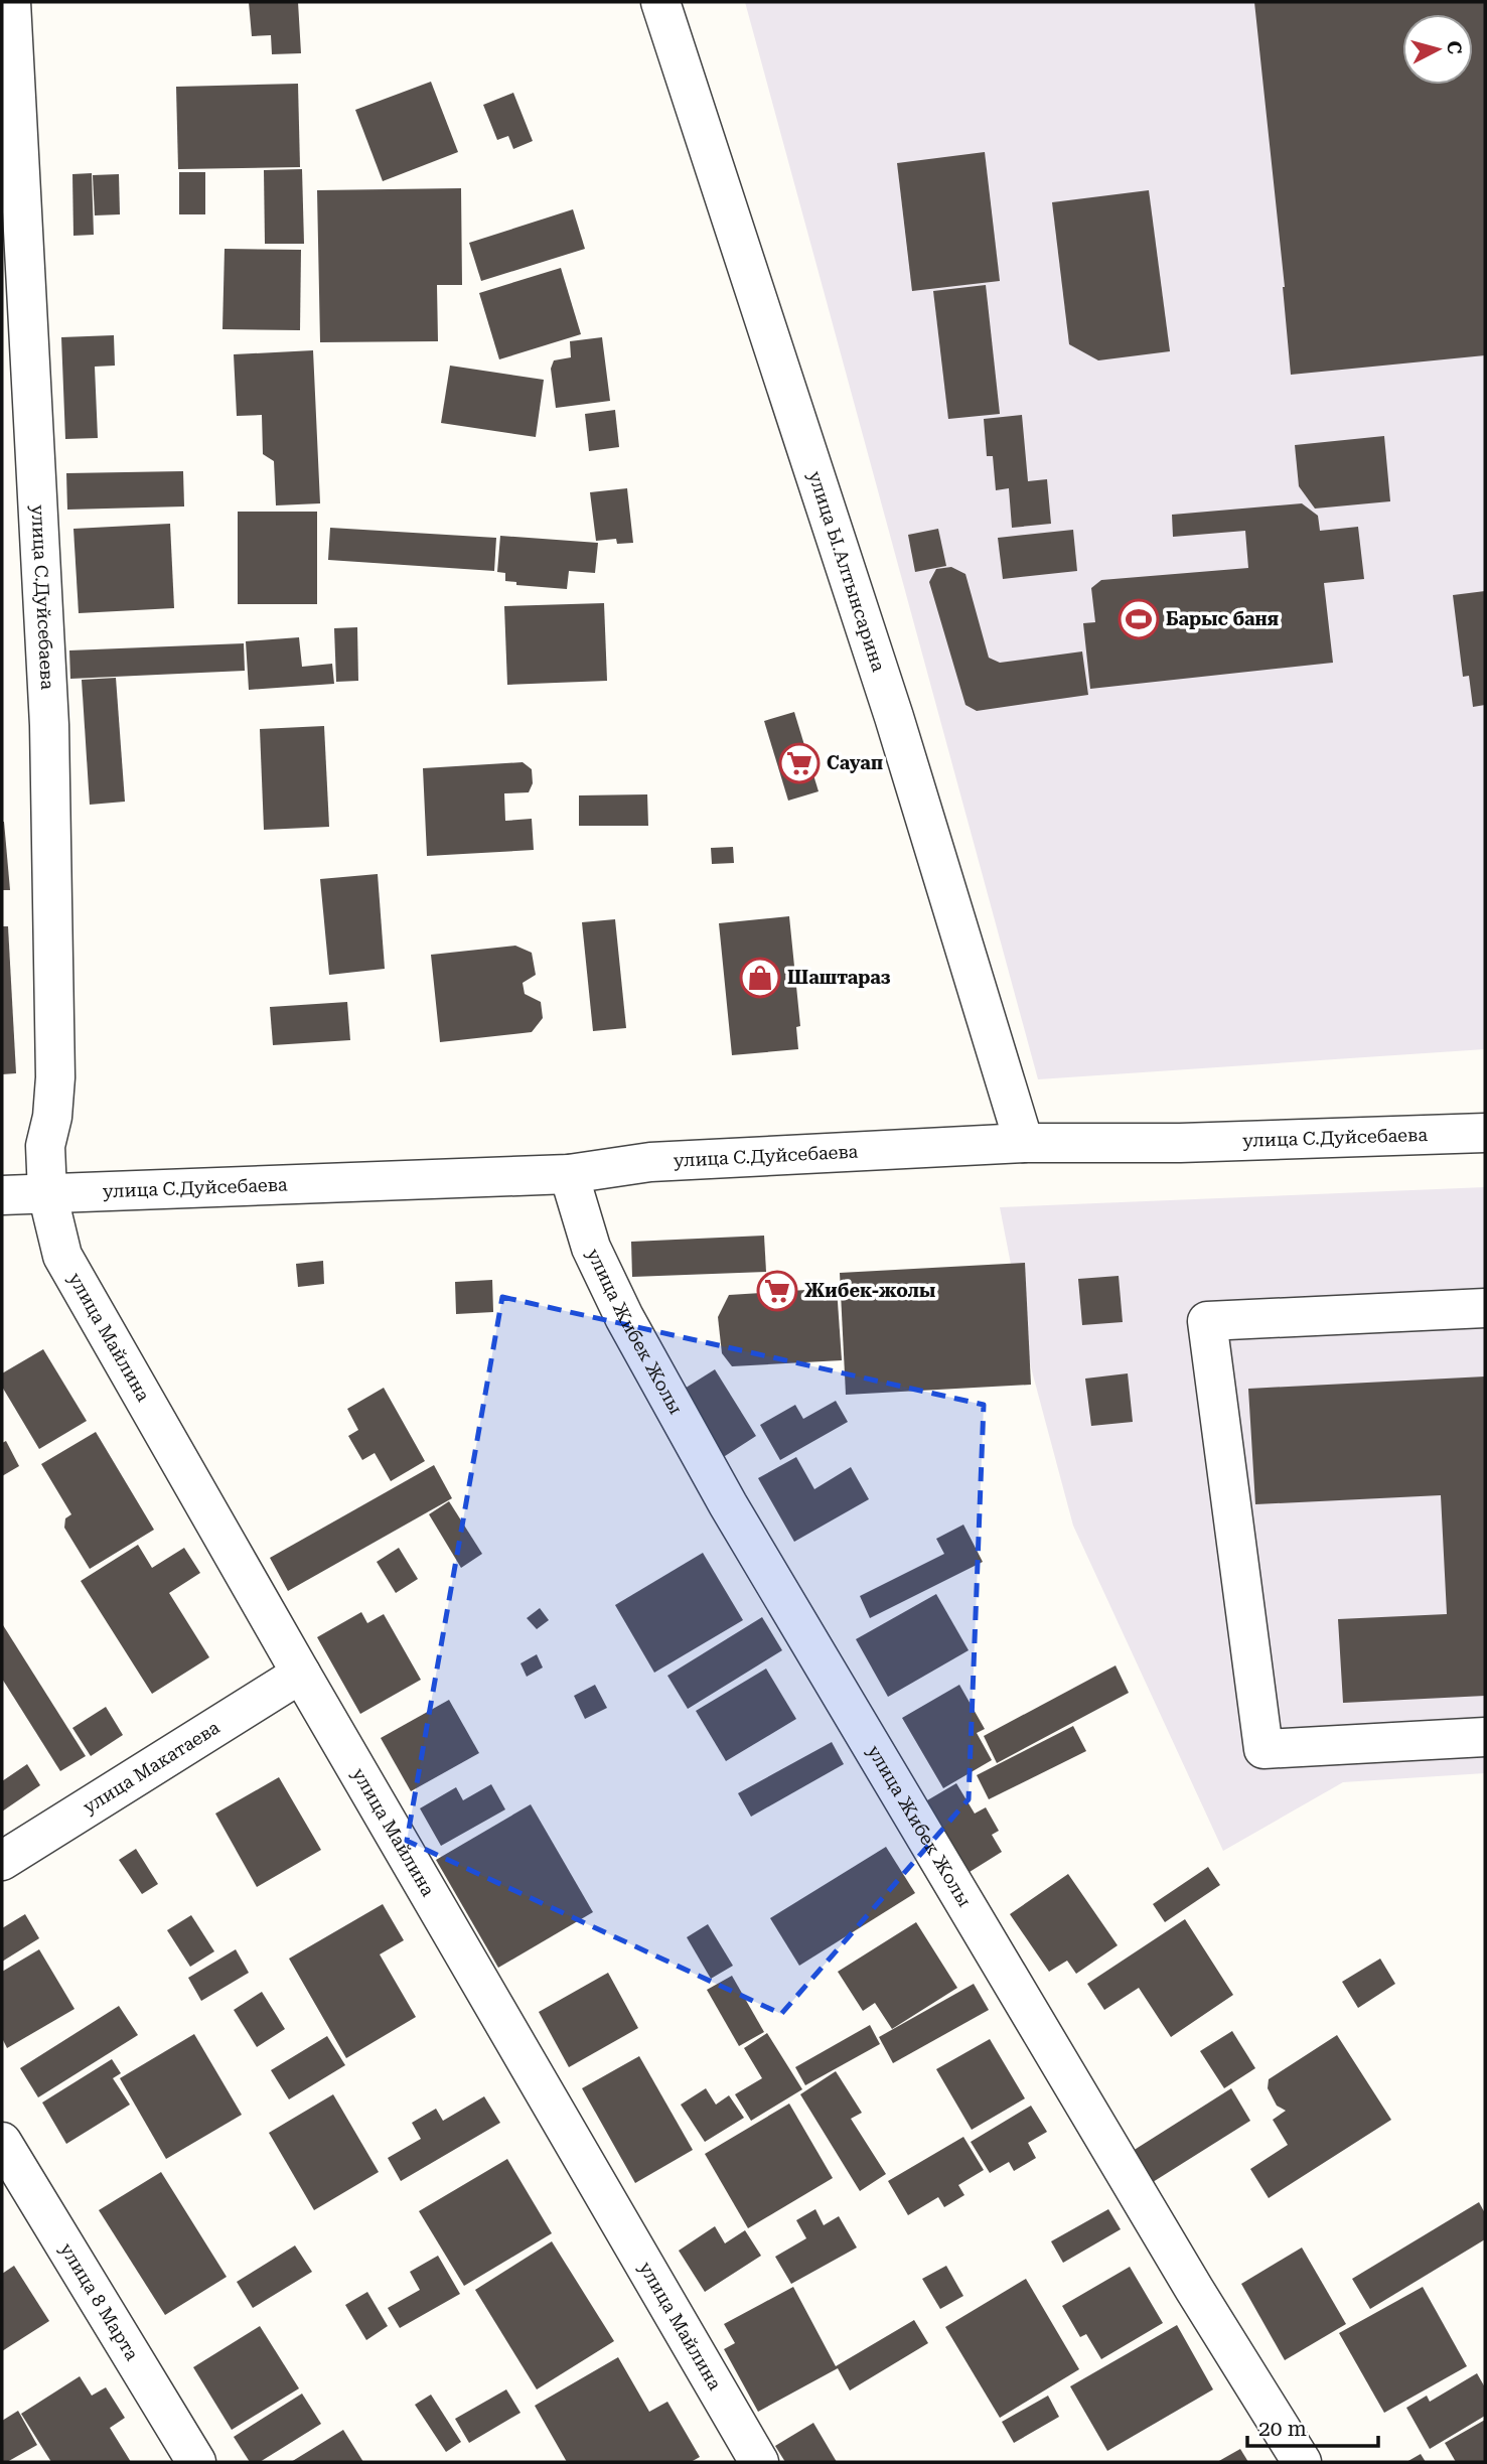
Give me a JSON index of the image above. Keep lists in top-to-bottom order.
{
  "streets": {
    "street": [
      "улица Ы.Алтынсарина",
      "улица С.Дуйсебаева",
      "улица Жибек Жолы",
      "улица Майлина",
      "улица Макатаева",
      "улица 8 Марта"
    ]
  },
  "crossings": [
    ["улица Ы.Алтынсарина", "улица С.Дуйсебаева"],
    ["улица С.Дуйсебаева", "улица Жибек Жолы"],
    ["улица С.Дуйсебаева", "улица Майлина"],
    ["улица Майлина", "улица Макатаева"]
  ],
  "places": {
    "sports": ["Барыс баня"],
    "supermarket": ["Сауап", "Жибек-жолы"],
    "shop": ["Шаштараз"]
  },
  "scale_bar": "20 m",
  "north": "right"
}
